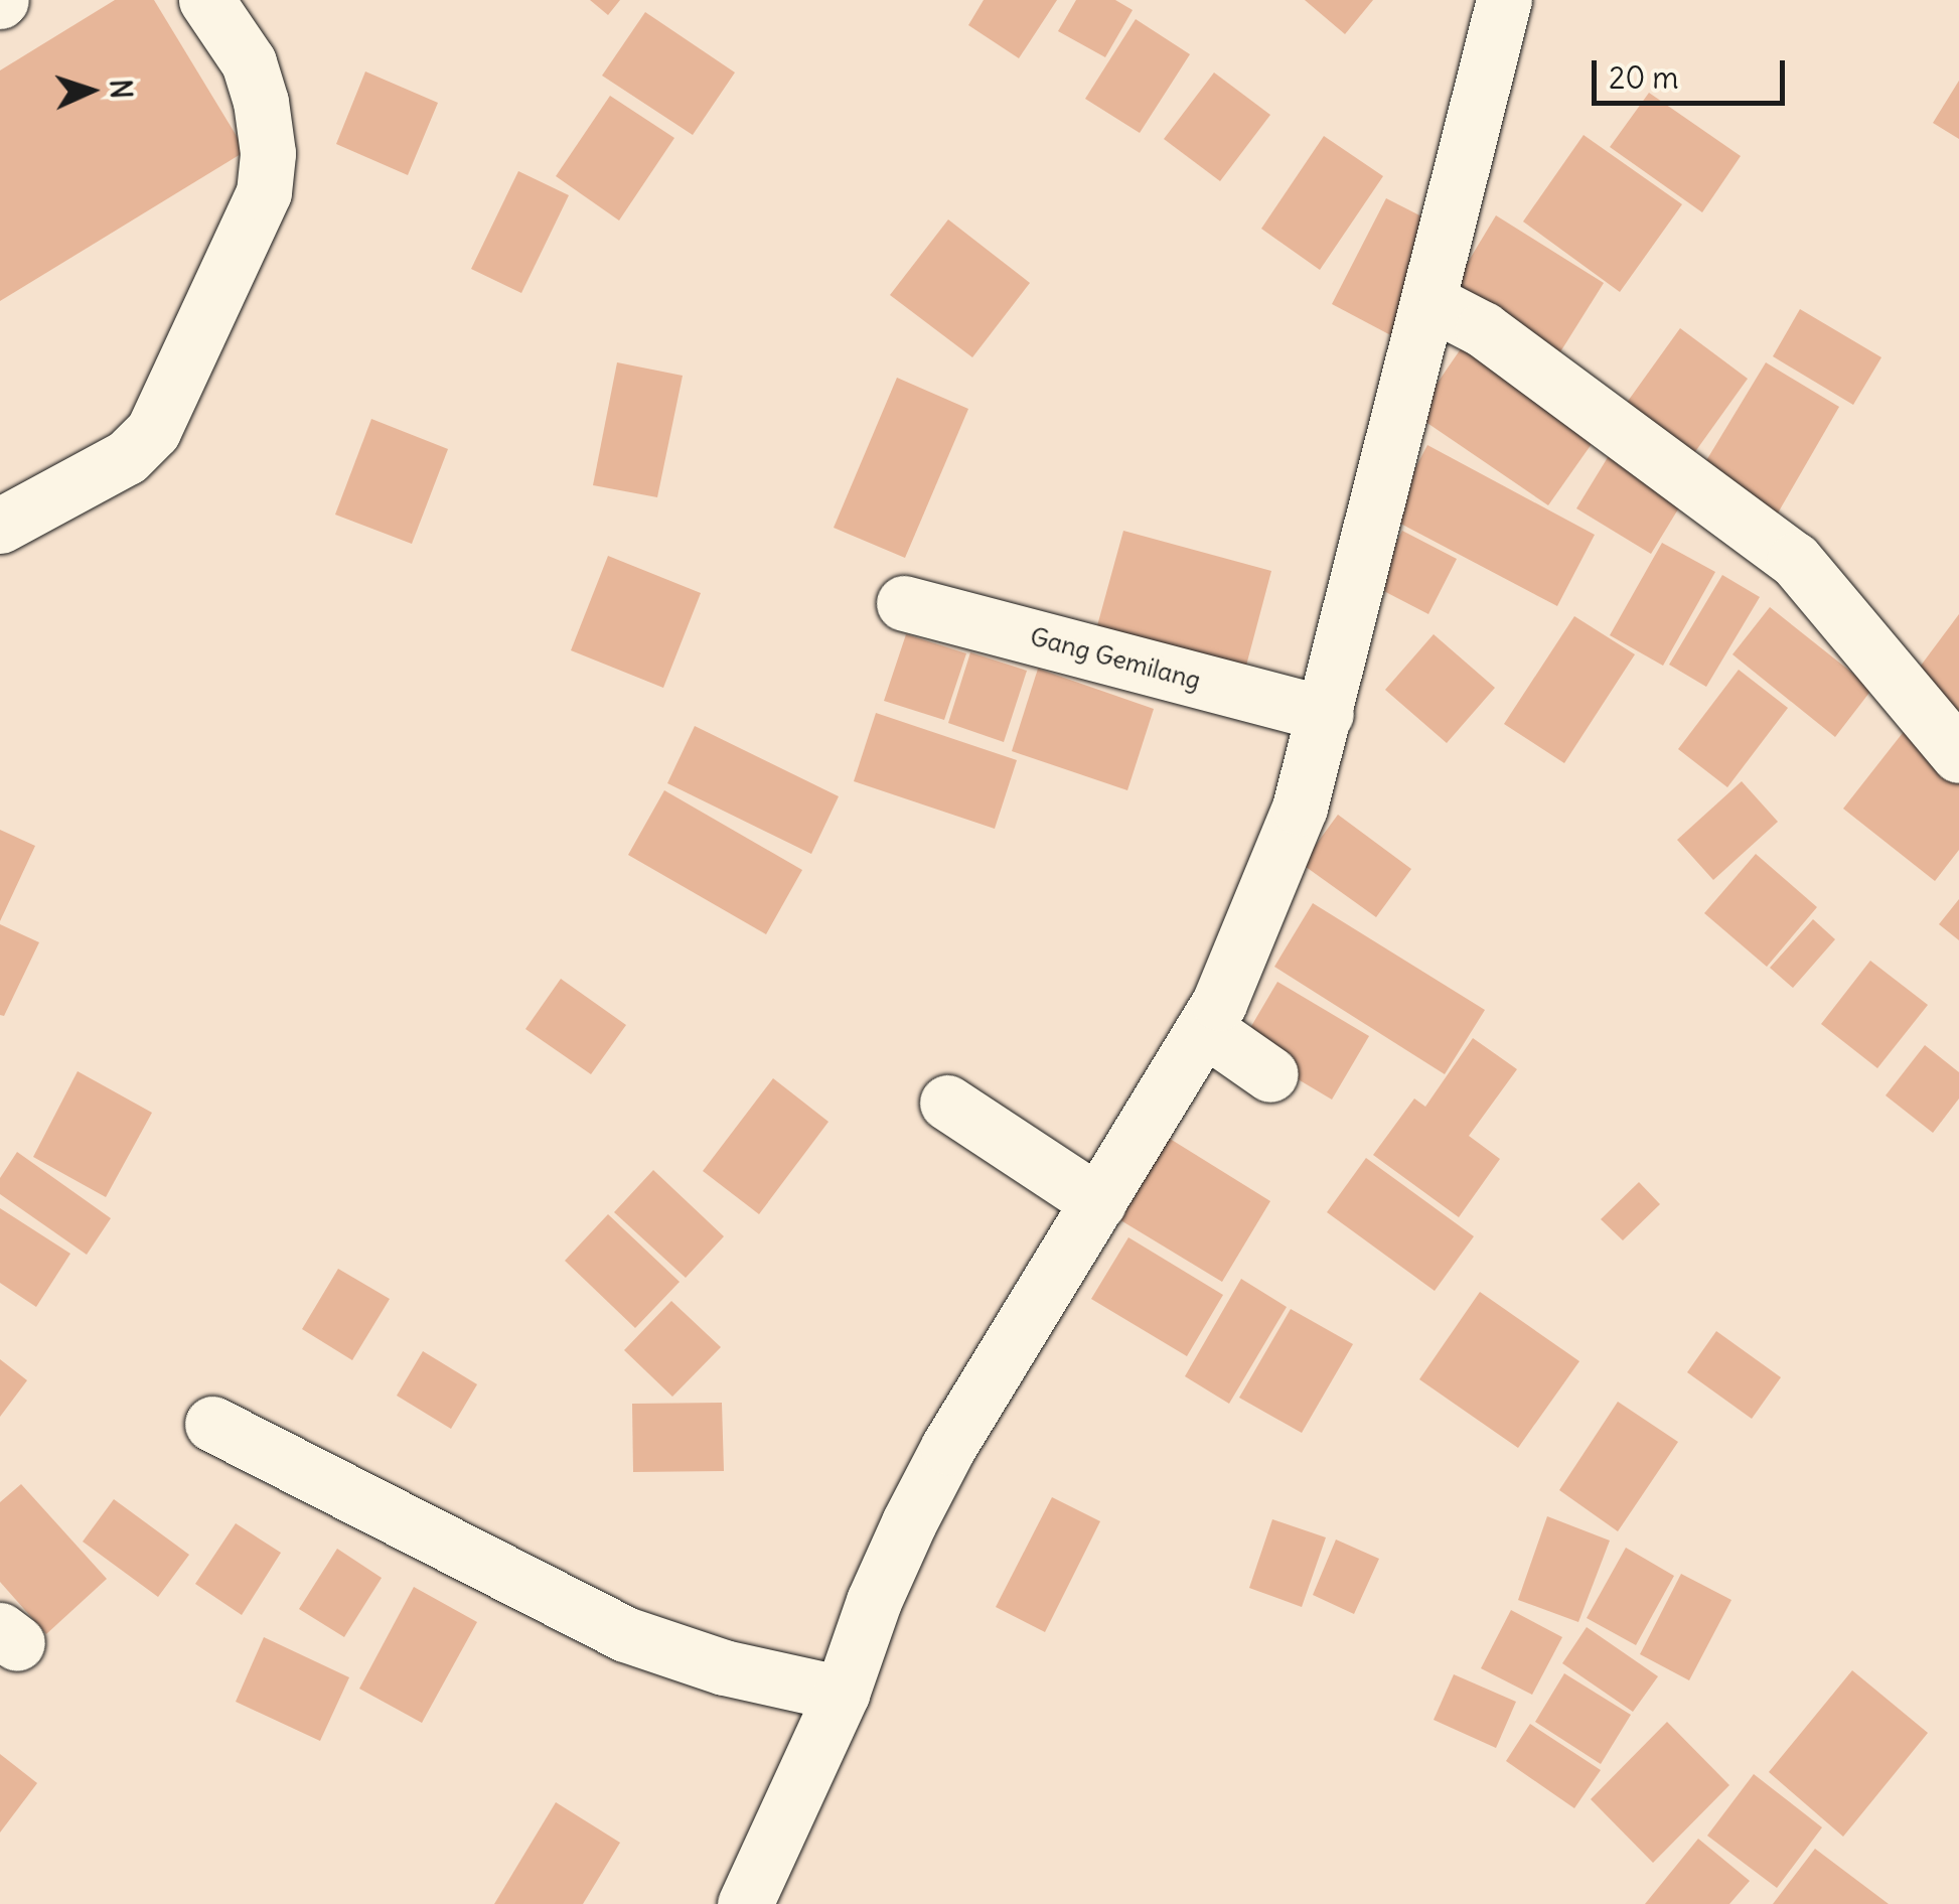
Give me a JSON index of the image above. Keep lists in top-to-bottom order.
{
  "streets": {
    "street": ["Gang Gemilang"]
  },
  "scale_bar": "20 m",
  "north": "right"
}
